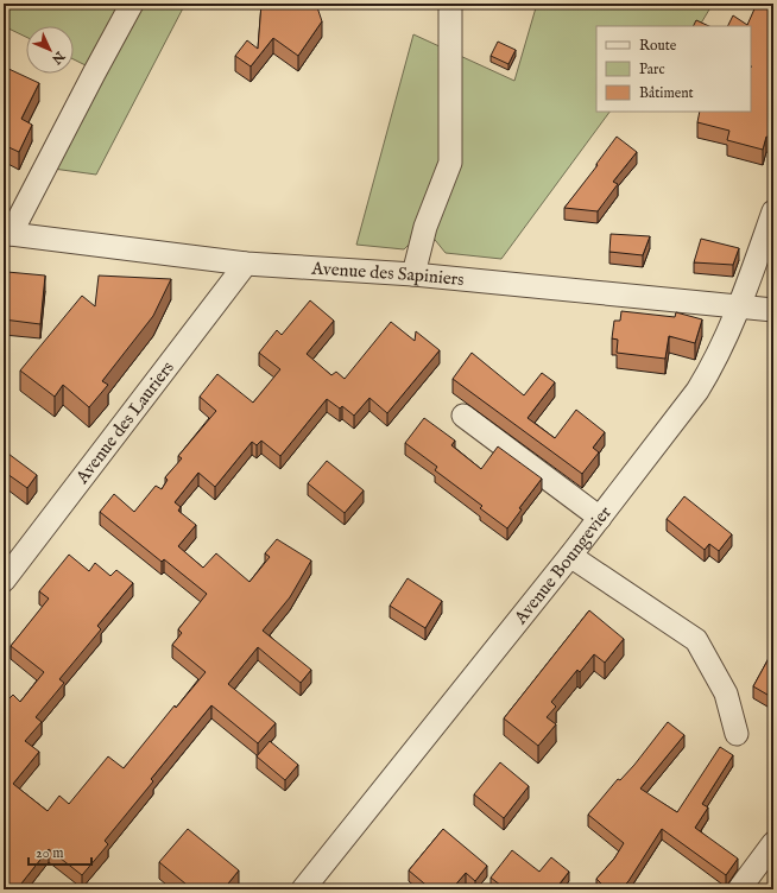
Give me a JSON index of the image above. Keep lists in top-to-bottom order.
{
  "streets": {
    "street": ["Avenue des Sapiniers", "Avenue des Lauriers", "Avenue Boungevier"]
  },
  "crossings": [
    ["Avenue des Sapiniers", "Avenue des Lauriers"],
    ["Avenue des Sapiniers", "Avenue Boungevier"]
  ],
  "legend": ["Route", "Parc", "Bâtiment"],
  "scale_bar": "20 m",
  "north": "bottom right"
}
